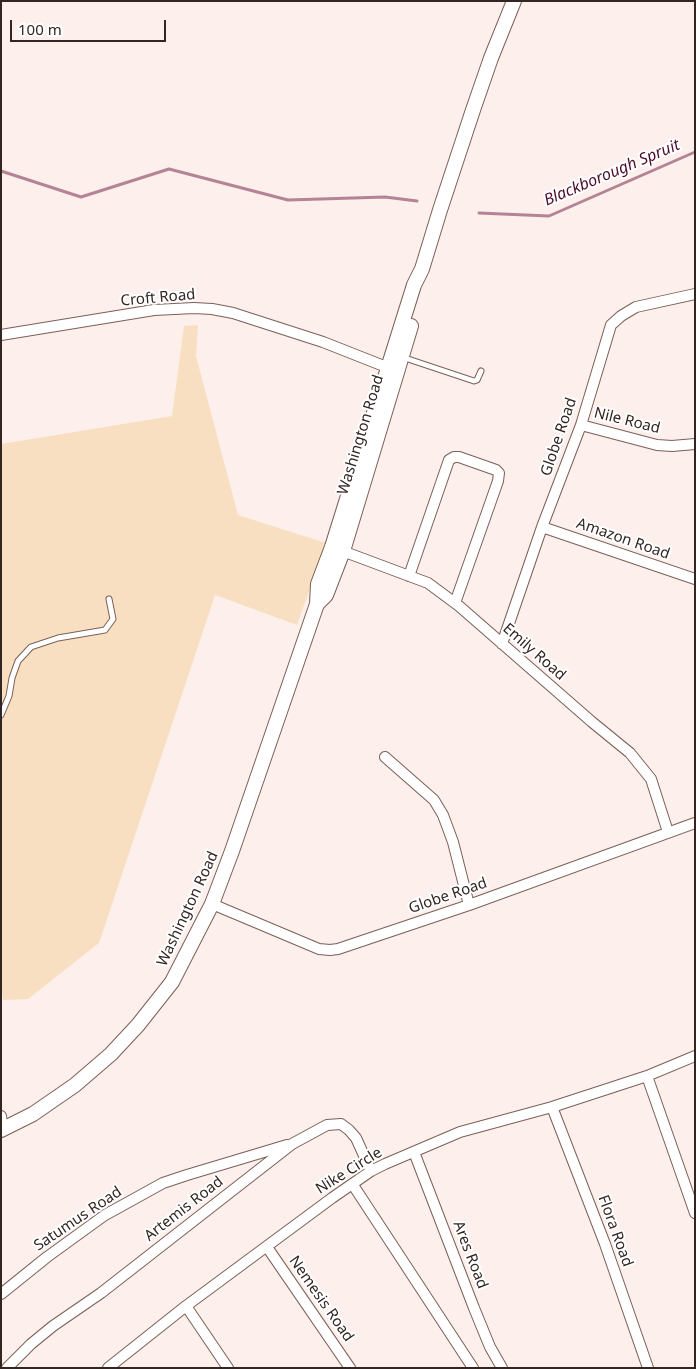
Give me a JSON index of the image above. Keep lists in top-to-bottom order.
{
  "streets": {
    "main road": ["Washington Road"],
    "street": [
      "Croft Road",
      "Nile Road",
      "Globe Road",
      "Amazon Road",
      "Emily Road",
      "Nike Circle",
      "Artemis Road",
      "Satumus Road",
      "Flora Road",
      "Ares Road",
      "Nemesis Road"
    ]
  },
  "crossings": [
    ["Croft Road", "Washington Road"],
    ["Nile Road", "Globe Road"],
    ["Washington Road", "Globe Road"],
    ["Washington Road", "Emily Road"],
    ["Globe Road", "Amazon Road"],
    ["Globe Road", "Emily Road"],
    ["Nike Circle", "Artemis Road"],
    ["Nike Circle", "Flora Road"],
    ["Nike Circle", "Ares Road"],
    ["Nike Circle", "Nemesis Road"],
    ["Artemis Road", "Satumus Road"]
  ],
  "water": ["Blackborough Spruit"],
  "scale_bar": "100 m"
}
